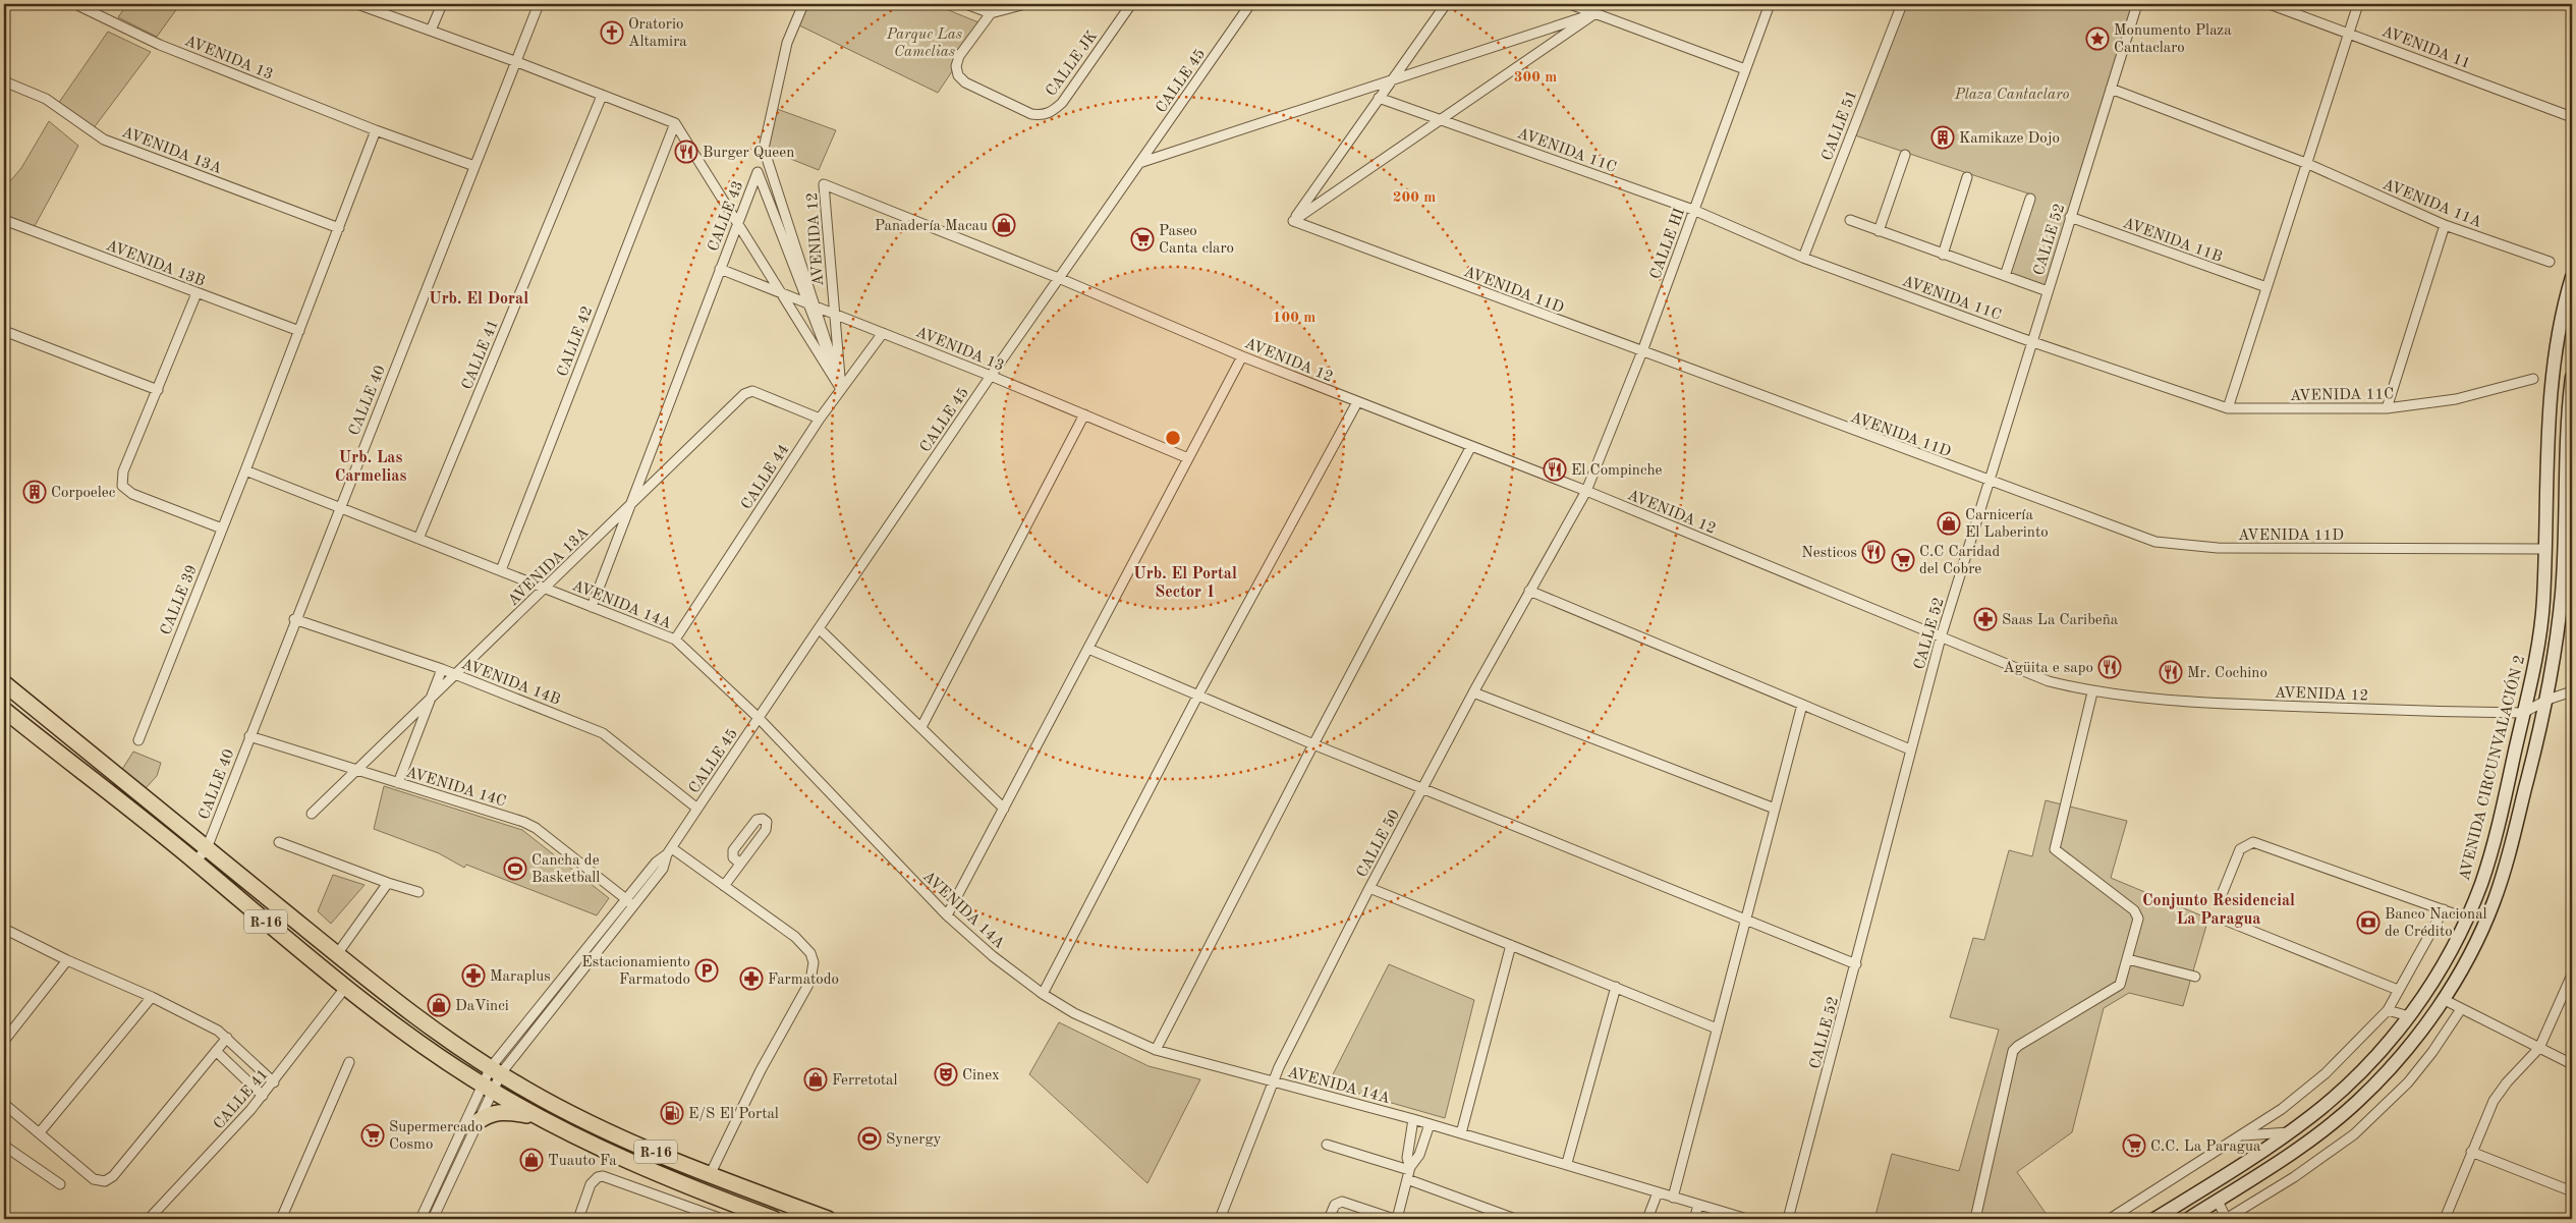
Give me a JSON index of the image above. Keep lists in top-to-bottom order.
{
  "streets": {
    "main road": ["AVENIDA CIRCUNVALACIÓN 2", "R-16"],
    "street": [
      "AVENIDA 11",
      "AVENIDA 13",
      "CALLE JK",
      "CALLE 45",
      "CALLE 51",
      "AVENIDA 13A",
      "AVENIDA 11C",
      "AVENIDA 11A",
      "CALLE 43",
      "AVENIDA 12",
      "CALLE 52",
      "AVENIDA 11B",
      "CALLE HI",
      "AVENIDA 13B",
      "AVENIDA 11D",
      "CALLE 42",
      "CALLE 41",
      "CALLE 40",
      "CALLE 44",
      "CALLE 39",
      "AVENIDA 14A",
      "AVENIDA 14B",
      "AVENIDA 14C",
      "CALLE 50"
    ]
  },
  "crossings": [
    ["AVENIDA 13", "CALLE 45"],
    ["AVENIDA 13", "CALLE 43"],
    ["AVENIDA 13", "CALLE 40"],
    ["AVENIDA 13", "CALLE 44"],
    ["AVENIDA 13", "CALLE 39"],
    ["CALLE 45", "AVENIDA 12"],
    ["CALLE 45", "AVENIDA 14A"],
    ["CALLE 45", "AVENIDA 14B"],
    ["CALLE 45", "AVENIDA 14C"],
    ["CALLE 45", "R-16"],
    ["CALLE 51", "AVENIDA 11C"],
    ["AVENIDA 13A", "CALLE 44"],
    ["AVENIDA 13A", "CALLE 39"],
    ["AVENIDA 11C", "CALLE 52"],
    ["AVENIDA 11C", "CALLE HI"],
    ["AVENIDA 11A", "CALLE 52"],
    ["CALLE 43", "AVENIDA 12"],
    ["CALLE 43", "CALLE 44"],
    ["CALLE 43", "AVENIDA 14A"],
    ["AVENIDA 12", "CALLE 52"],
    ["AVENIDA 12", "CALLE HI"],
    ["AVENIDA 12", "CALLE 44"],
    ["AVENIDA 12", "AVENIDA CIRCUNVALACIÓN 2"],
    ["AVENIDA 12", "CALLE 50"],
    ["CALLE 52", "AVENIDA 11B"],
    ["CALLE 52", "AVENIDA 11D"],
    ["CALLE HI", "AVENIDA 11D"],
    ["CALLE HI", "CALLE 50"],
    ["AVENIDA 13B", "CALLE 39"],
    ["AVENIDA 11D", "AVENIDA CIRCUNVALACIÓN 2"],
    ["CALLE 42", "AVENIDA 14A"],
    ["CALLE 41", "AVENIDA 14A"],
    ["CALLE 41", "R-16"],
    ["CALLE 40", "AVENIDA 14A"],
    ["CALLE 40", "AVENIDA 14B"],
    ["CALLE 40", "AVENIDA 14C"],
    ["CALLE 40", "R-16"],
    ["CALLE 44", "AVENIDA 14A"],
    ["CALLE 39", "AVENIDA 14A"],
    ["AVENIDA 14A", "CALLE 50"]
  ],
  "districts": [
    "Urb. El Doral",
    "Urb. Las Carmelias",
    "Urb. El Portal Sector 1",
    "Conjunto Residencial La Paragua"
  ],
  "parks": ["Parque Las Camelias", "Plaza Cantaclaro"],
  "places": {
    "church": ["Oratorio Altamira"],
    "place": ["Monumento Plaza Cantaclaro"],
    "building": ["Kamikaze Dojo", "Corpoelec"],
    "restaurant": [
      "Burger Queen",
      "El Compinche",
      "Nesticos",
      "Agüita e sapo",
      "Mr. Cochino"
    ],
    "shop": [
      "Panadería Macau",
      "Carnicería El Laberinto",
      "DaVinci",
      "Ferretotal",
      "Tuauto Fa"
    ],
    "supermarket": [
      "Paseo Canta claro",
      "C.C Caridad del Cobre",
      "Supermercado Cosmo",
      "C.C. La Paragua"
    ],
    "pharmacy": ["Saas La Caribeña", "Maraplus", "Farmatodo"],
    "sports": ["Cancha de Basketball", "Synergy"],
    "bank": ["Banco Nacional de Crédito"],
    "parking": ["Estacionamiento Farmatodo"],
    "theatre": ["Cinex"],
    "fuel station": ["E/S El Portal"]
  },
  "rings": ["300 m", "200 m", "100 m"]
}
